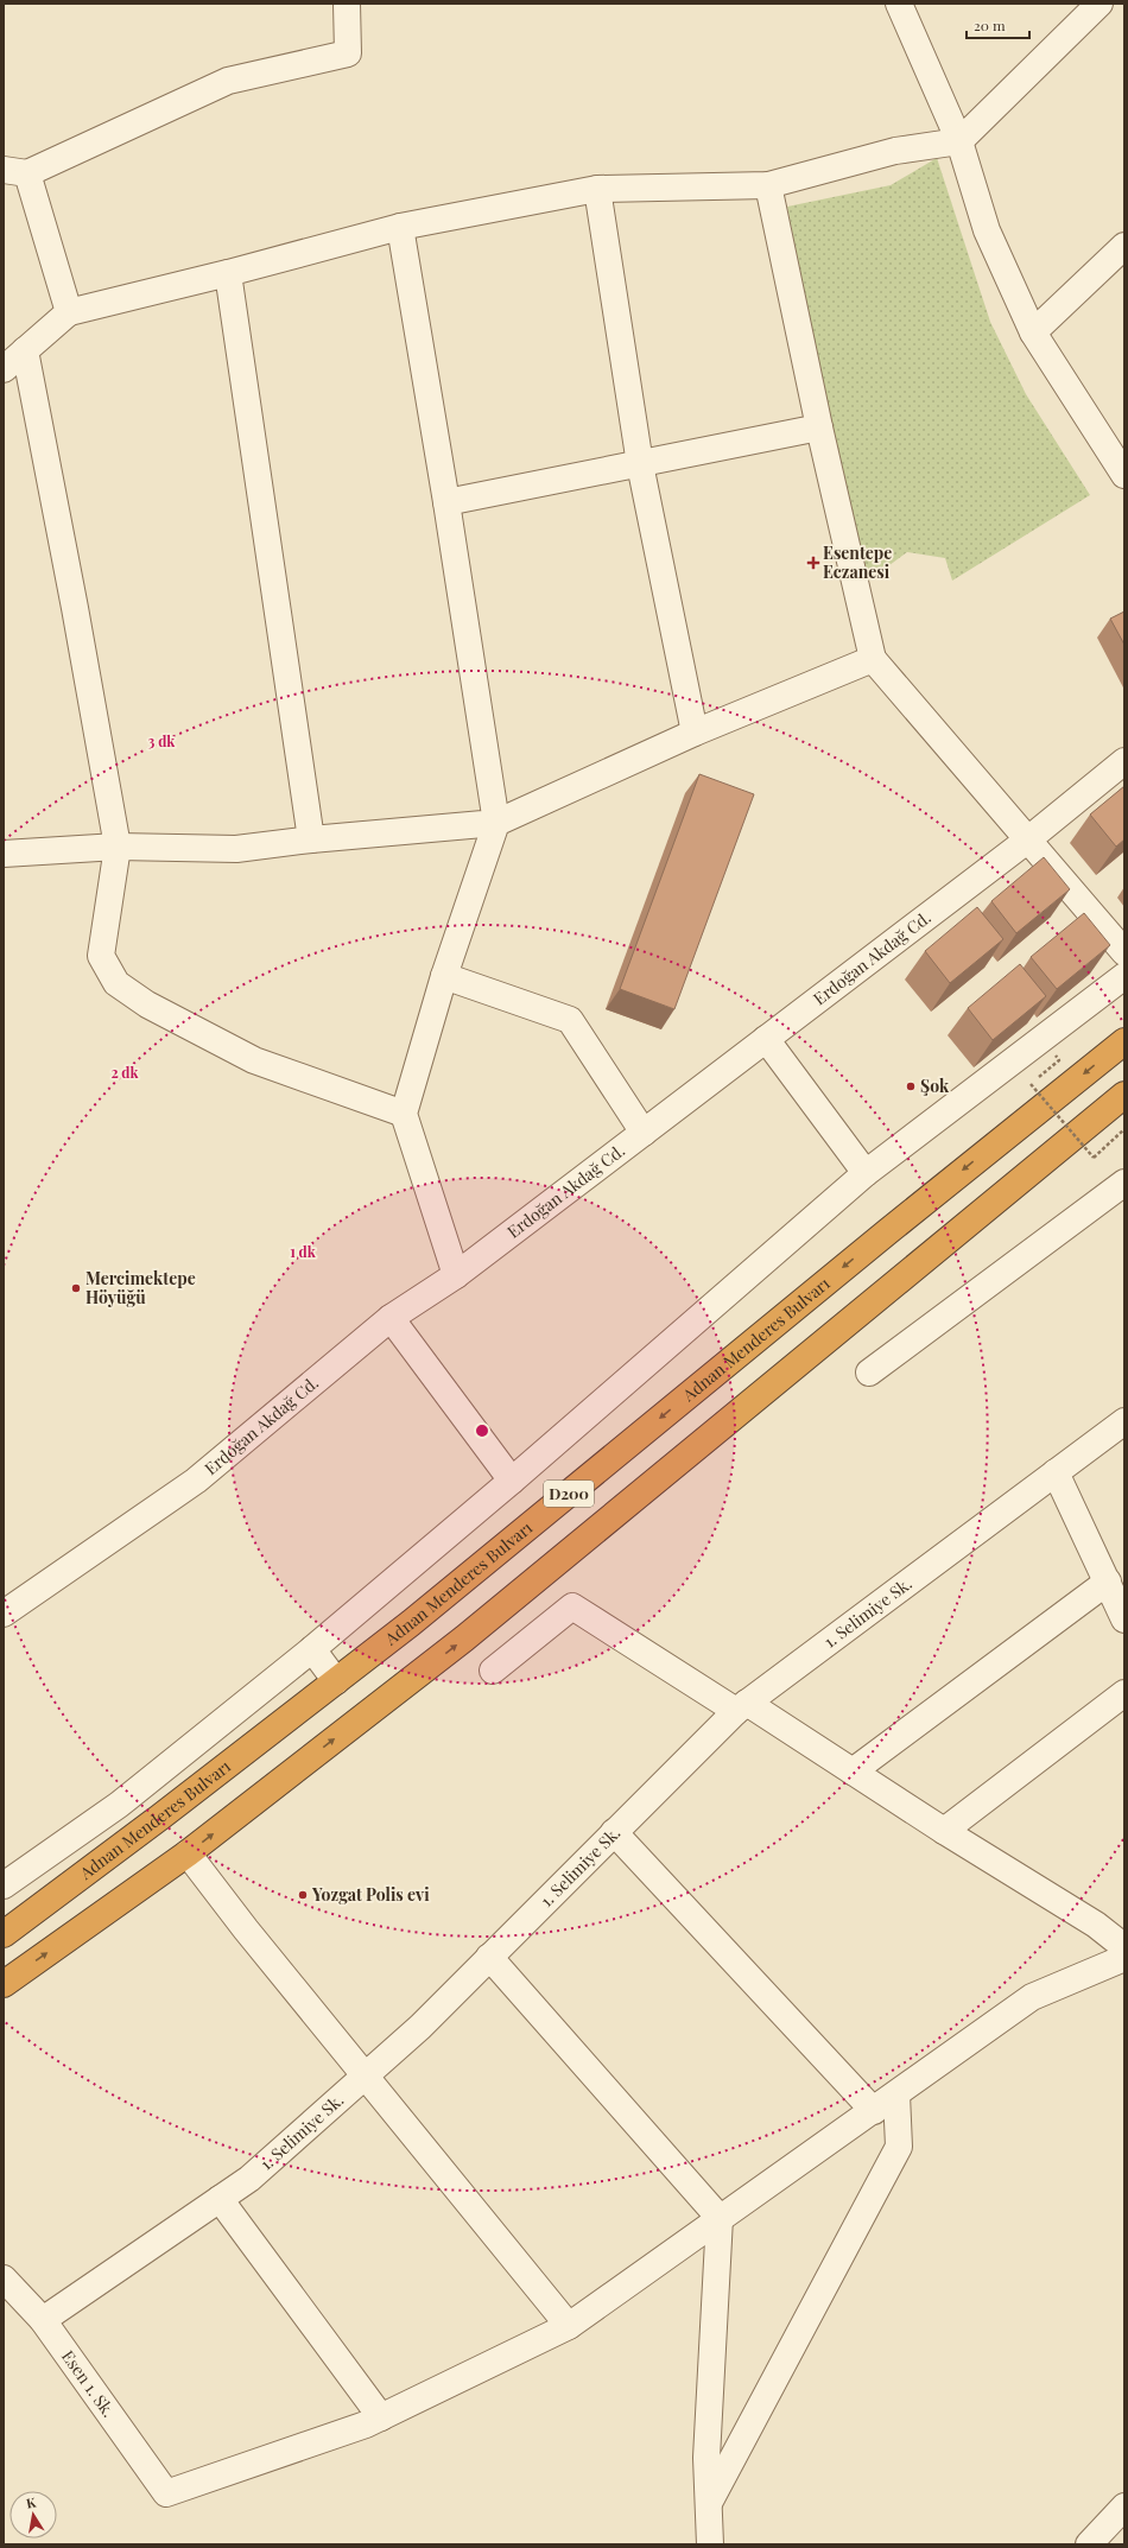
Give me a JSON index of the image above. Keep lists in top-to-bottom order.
{
  "streets": {
    "highway": ["Adnan Menderes Bulvarı", "D200"],
    "street": ["Erdoğan Akdağ Cd.", "1. Selimiye Sk.", "Esen 1. Sk."]
  },
  "crossings": [
    ["1. Selimiye Sk.", "Esen 1. Sk."]
  ],
  "places": {
    "health": ["Esentepe Eczanesi"],
    "other": ["Şok", "Mercimektepe Höyüğü", "Yozgat Polis evi"]
  },
  "scale_bar": "20 m",
  "north": "top",
  "rings": ["3 dk", "2 dk", "1 dk"]
}
